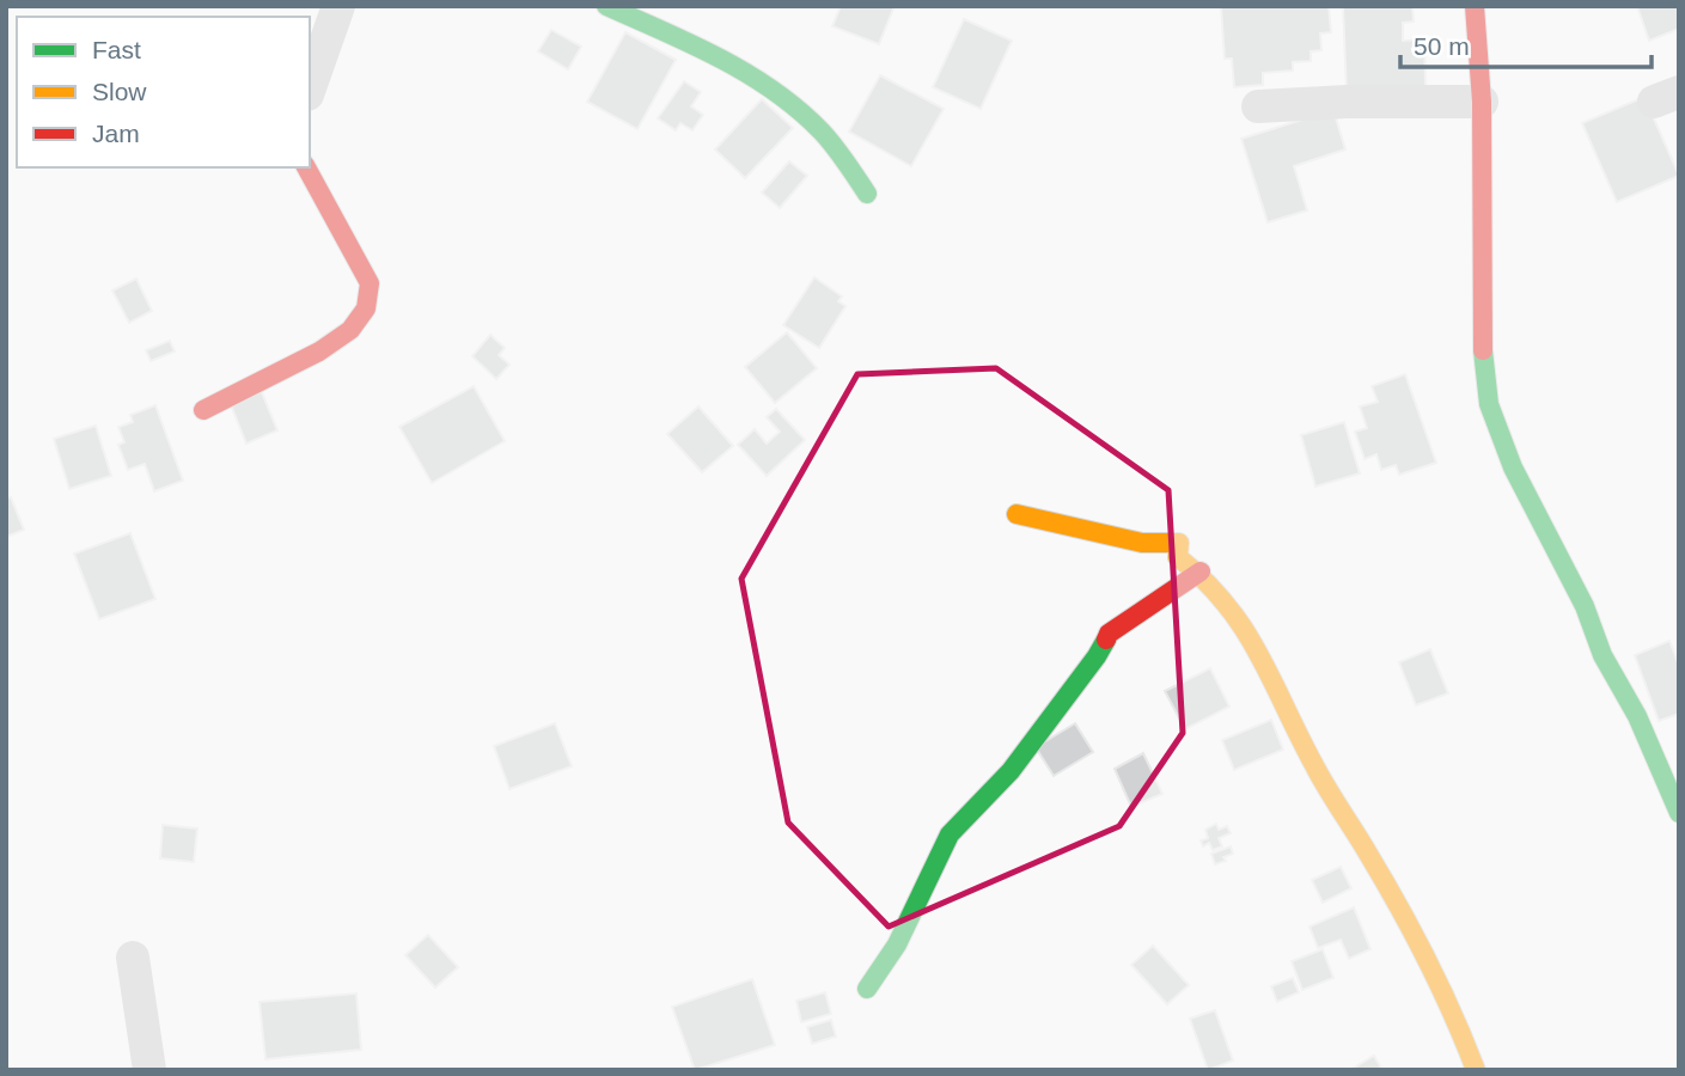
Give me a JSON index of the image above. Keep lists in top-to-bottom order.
{
  "legend": ["Fast", "Slow", "Jam"],
  "scale_bar": "50 m"
}
